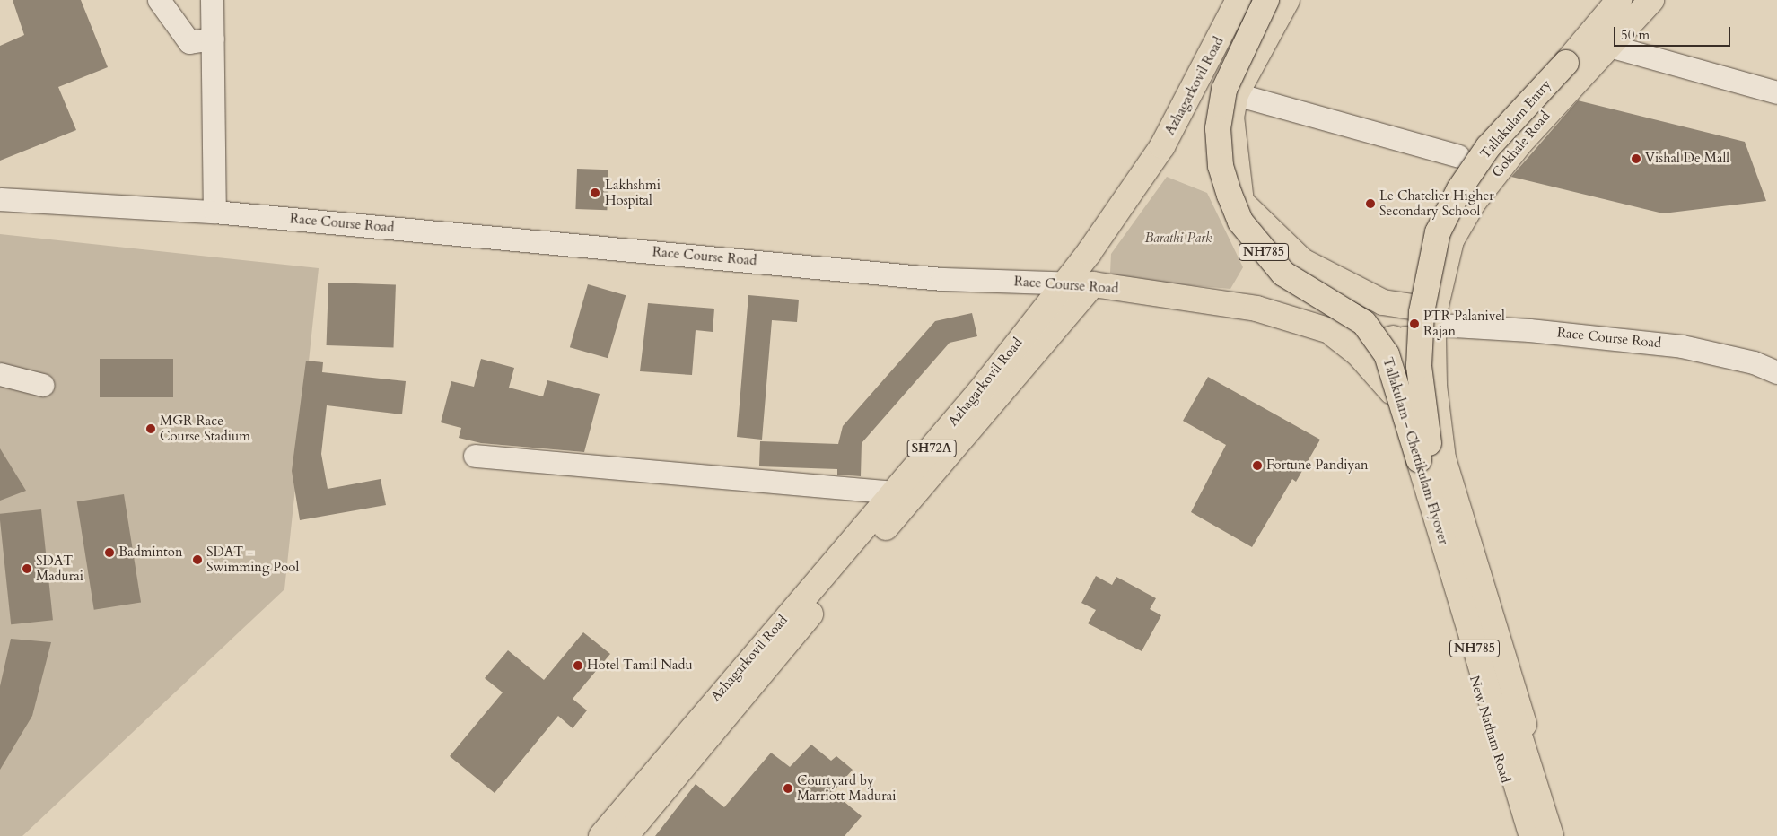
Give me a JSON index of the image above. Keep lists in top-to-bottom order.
{
  "streets": {
    "main road": [
      "Azhagarkovil Road",
      "Tallakulam Entry",
      "Gokhale Road",
      "Race Course Road",
      "NH785",
      "SH72A",
      "Tallakulam - Chettikulam Flyover",
      "New Natham Road"
    ]
  },
  "crossings": [
    ["Azhagarkovil Road", "Race Course Road"],
    ["Tallakulam Entry", "Tallakulam - Chettikulam Flyover"],
    ["Gokhale Road", "Race Course Road"],
    ["Gokhale Road", "New Natham Road"],
    ["Race Course Road", "New Natham Road"]
  ],
  "parks": ["Barathi Park"],
  "places": [
    "Vishal De Mall",
    "Lakhshmi Hospital",
    "Le Chatelier Higher Secondary School",
    "PTR Palanivel Rajan",
    "MGR Race Course Stadium",
    "Fortune Pandiyan",
    "Badminton",
    "SDAT - Swimming Pool",
    "SDAT Madurai",
    "Hotel Tamil Nadu",
    "Courtyard by Marriott Madurai"
  ],
  "scale_bar": "50 m"
}
